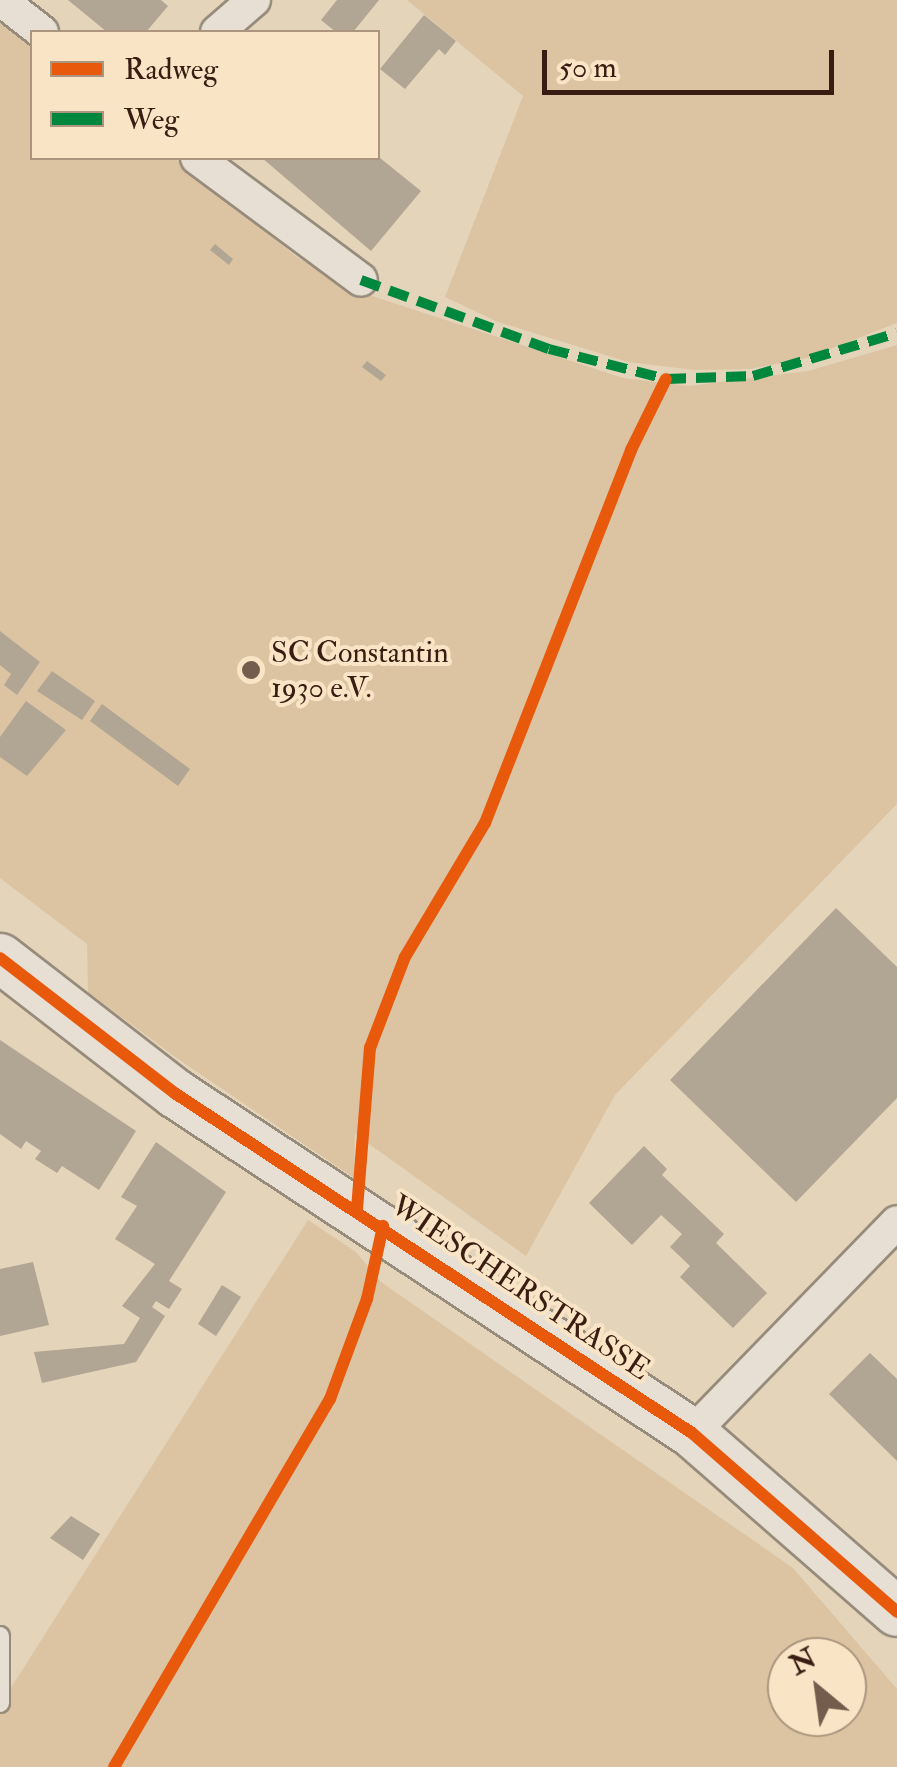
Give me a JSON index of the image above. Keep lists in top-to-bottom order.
{
  "streets": {
    "main road": ["WIESCHERSTRASSE"]
  },
  "places": ["SC Constantin 1930 e.V."],
  "legend": ["Radweg", "Weg"],
  "scale_bar": "50 m",
  "north": "top left"
}
